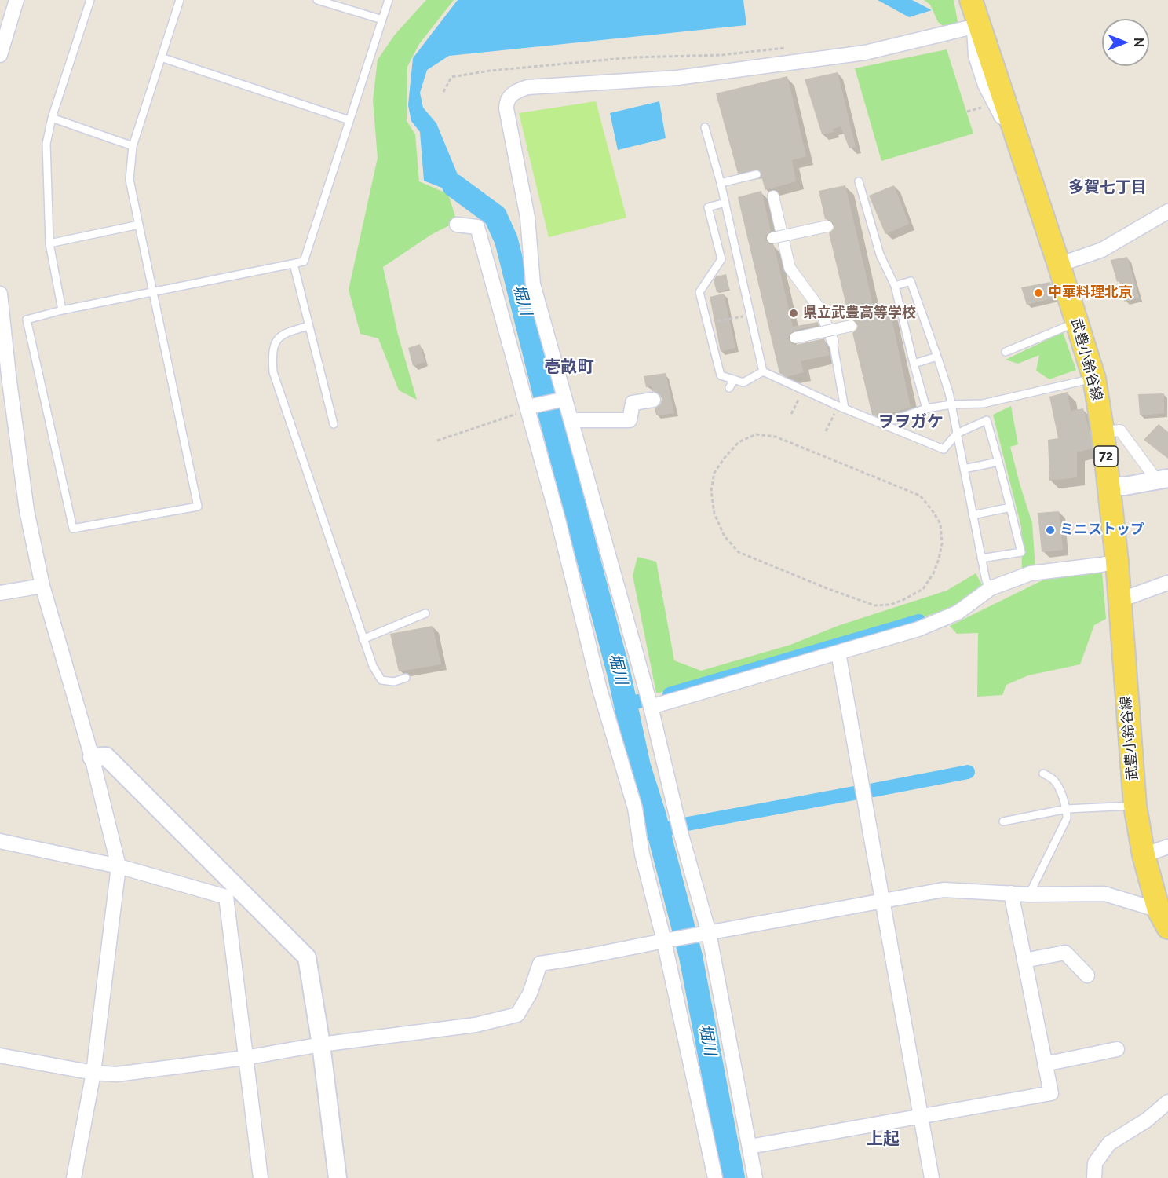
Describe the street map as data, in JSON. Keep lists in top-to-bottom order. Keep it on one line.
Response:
{"streets":{"main road":["武豊小鈴谷線","72"]},"districts":["多賀七丁目","壱畝町","ヲヲガケ","上起"],"water":["堀川"],"places":["中華料理北京","県立武豊高等学校","ミニストップ"],"north":"right"}
